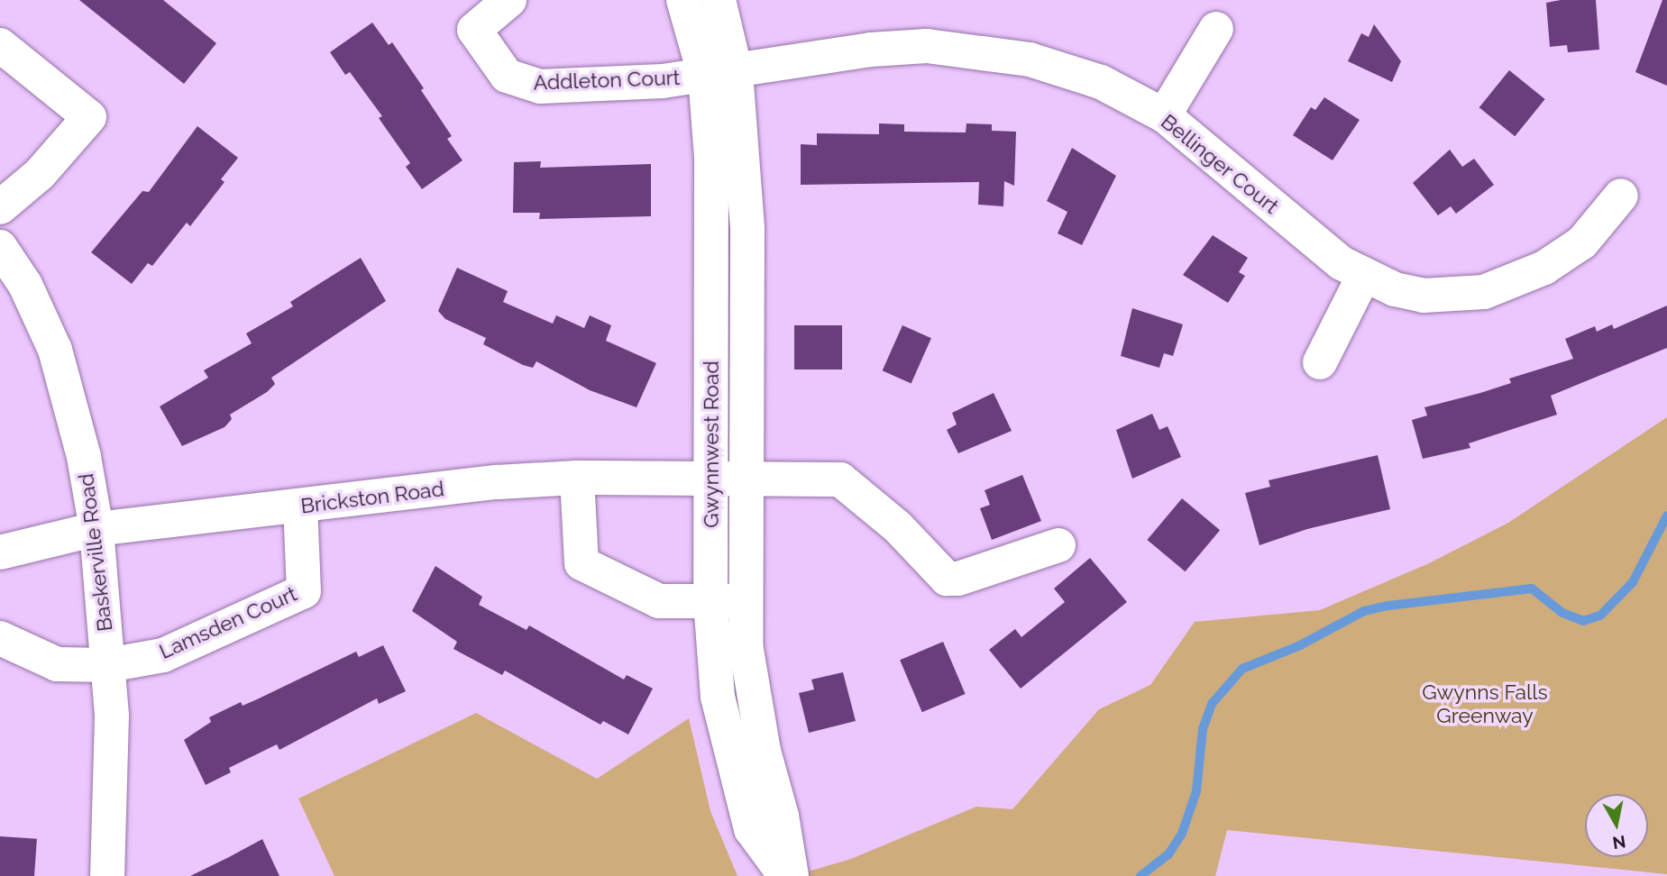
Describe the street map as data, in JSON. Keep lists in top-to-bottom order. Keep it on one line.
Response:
{"streets":{"street":["Addleton Court","Bellinger Court","Gwynnwest Road","Brickston Road","Baskerville Road","Lamsden Court"]},"crossings":[["Addleton Court","Bellinger Court"],["Addleton Court","Gwynnwest Road"],["Bellinger Court","Gwynnwest Road"],["Gwynnwest Road","Brickston Road"],["Brickston Road","Baskerville Road"],["Brickston Road","Lamsden Court"],["Baskerville Road","Lamsden Court"]],"parks":["Gwynns Falls Greenway"],"north":"bottom"}
